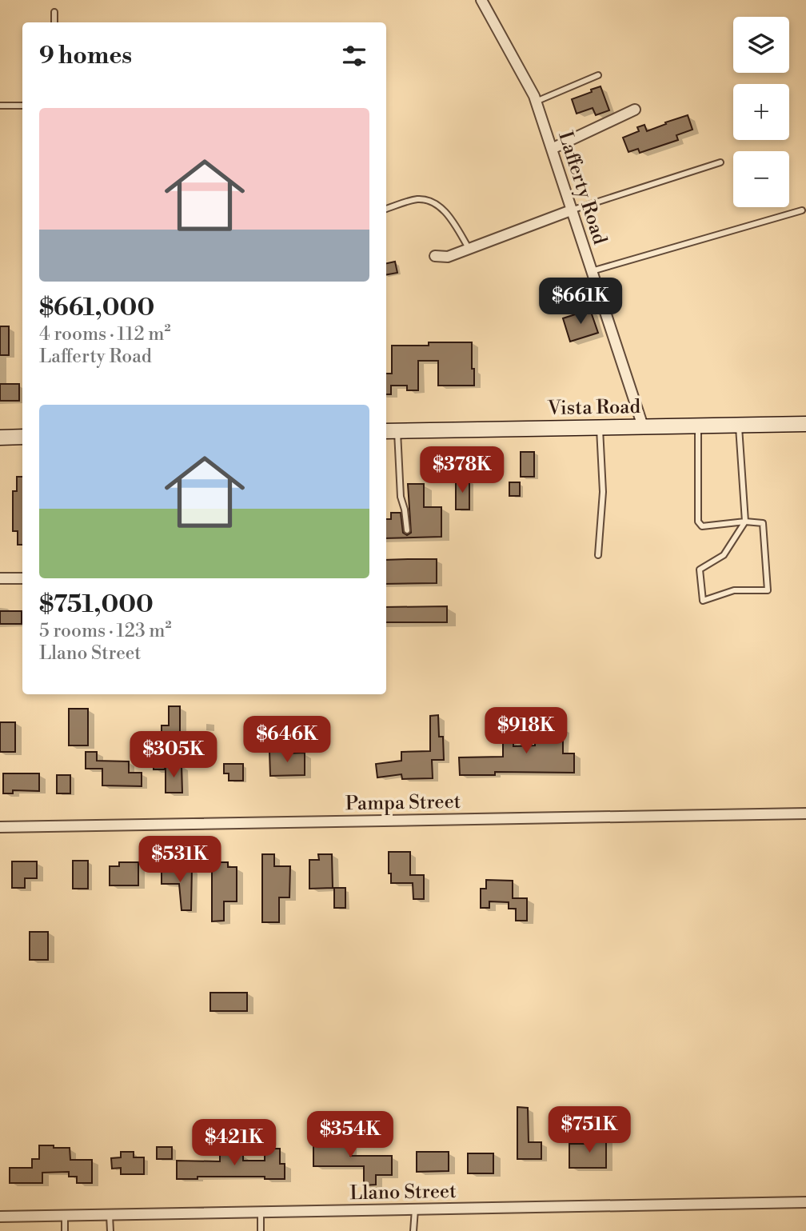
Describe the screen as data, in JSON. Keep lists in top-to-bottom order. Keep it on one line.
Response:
{"streets":{"street":["Lafferty Road","Vista Road","Pampa Street","Llano Street"]},"crossings":[["Lafferty Road","Vista Road"]],"page":{"map_buttons":["+","−"],"heading":"9 homes","list":[{"name":"$661,000","note":"4 rooms · 112 m² · Lafferty Road"},{"name":"$751,000","note":"5 rooms · 123 m² · Llano Street"}],"price":["$661K","$378K","$918K","$646K","$305K","$531K","$751K","$354K","$421K"]}}
